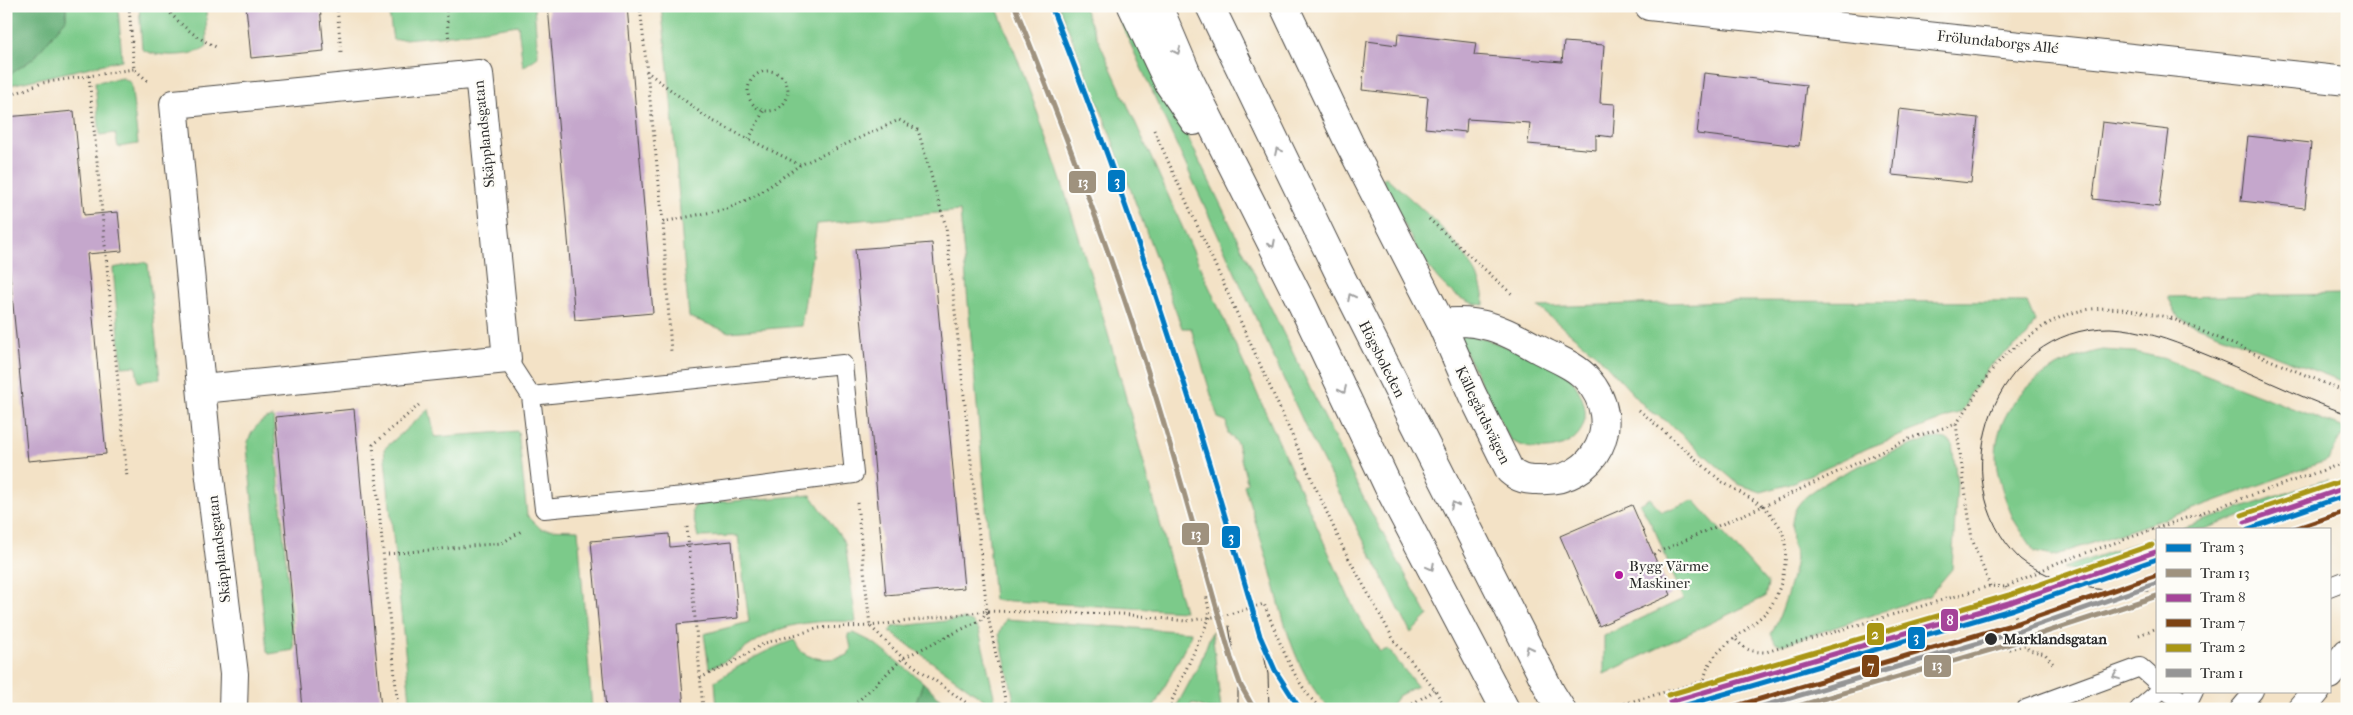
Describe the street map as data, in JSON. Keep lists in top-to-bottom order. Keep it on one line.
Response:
{"streets":{"street":["Frölundaborgs Allé","Skäpplandsgatan","Högsboleden","Källegårdsvägen"]},"places":["Bygg Värme Maskiner","Marklandsgatan"],"lines":["tram line 3","tram line 13","tram line 2","tram line 8","tram line 7","tram line 1"],"legend":["Tram 3","Tram 13","Tram 8","Tram 7","Tram 2","Tram 1"]}
